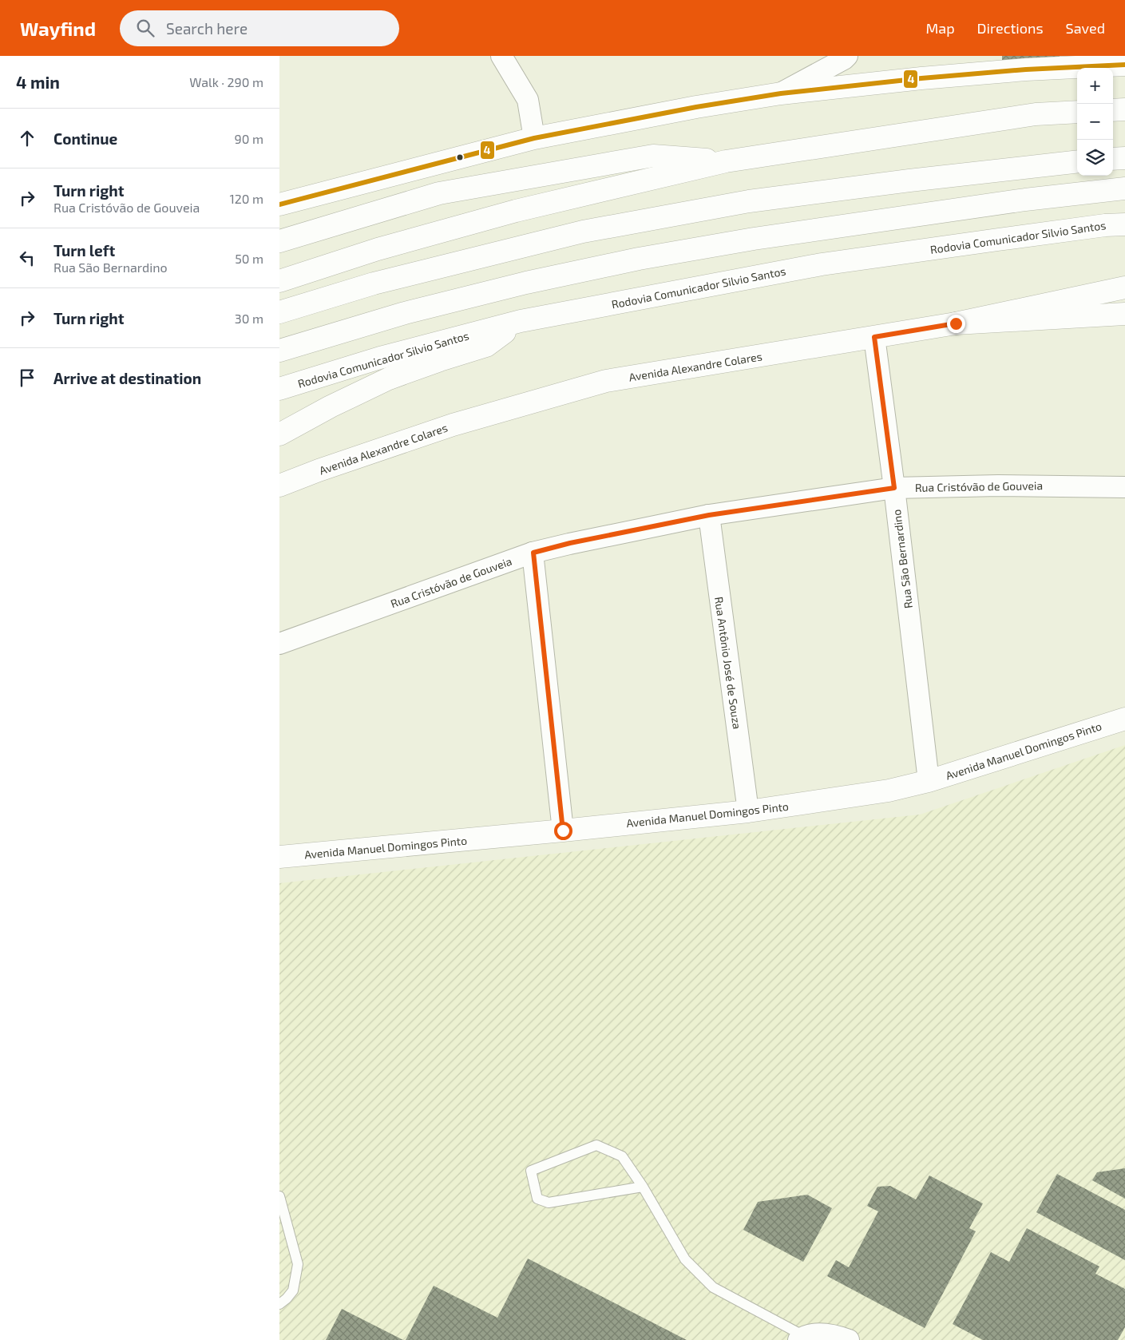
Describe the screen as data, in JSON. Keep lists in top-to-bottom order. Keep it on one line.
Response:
{"streets":{"main road":["Rodovia Comunicador Silvio Santos","Avenida Alexandre Colares","Avenida Manuel Domingos Pinto"],"street":["Rua Cristóvão de Gouveia","Rua São Bernardino","Rua Antônio José de Souza"]},"crossings":[["Avenida Alexandre Colares","Rua São Bernardino"],["Rua Cristóvão de Gouveia","Rua São Bernardino"],["Rua Cristóvão de Gouveia","Rua Antônio José de Souza"],["Rua São Bernardino","Avenida Manuel Domingos Pinto"],["Rua Antônio José de Souza","Avenida Manuel Domingos Pinto"]],"lines":["transit line 4"],"page":{"header":"Wayfind","search":"Search here","nav":["Map","Directions","Saved"],"heading":["4 min","Walk · 290 m"],"map_buttons":["+","−"],"list":[["Continue","90 m"],["Turn right","Rua Cristóvão de Gouveia","120 m"],["Turn left","Rua São Bernardino","50 m"],["Turn right","30 m"],"Arrive at destination"]}}
